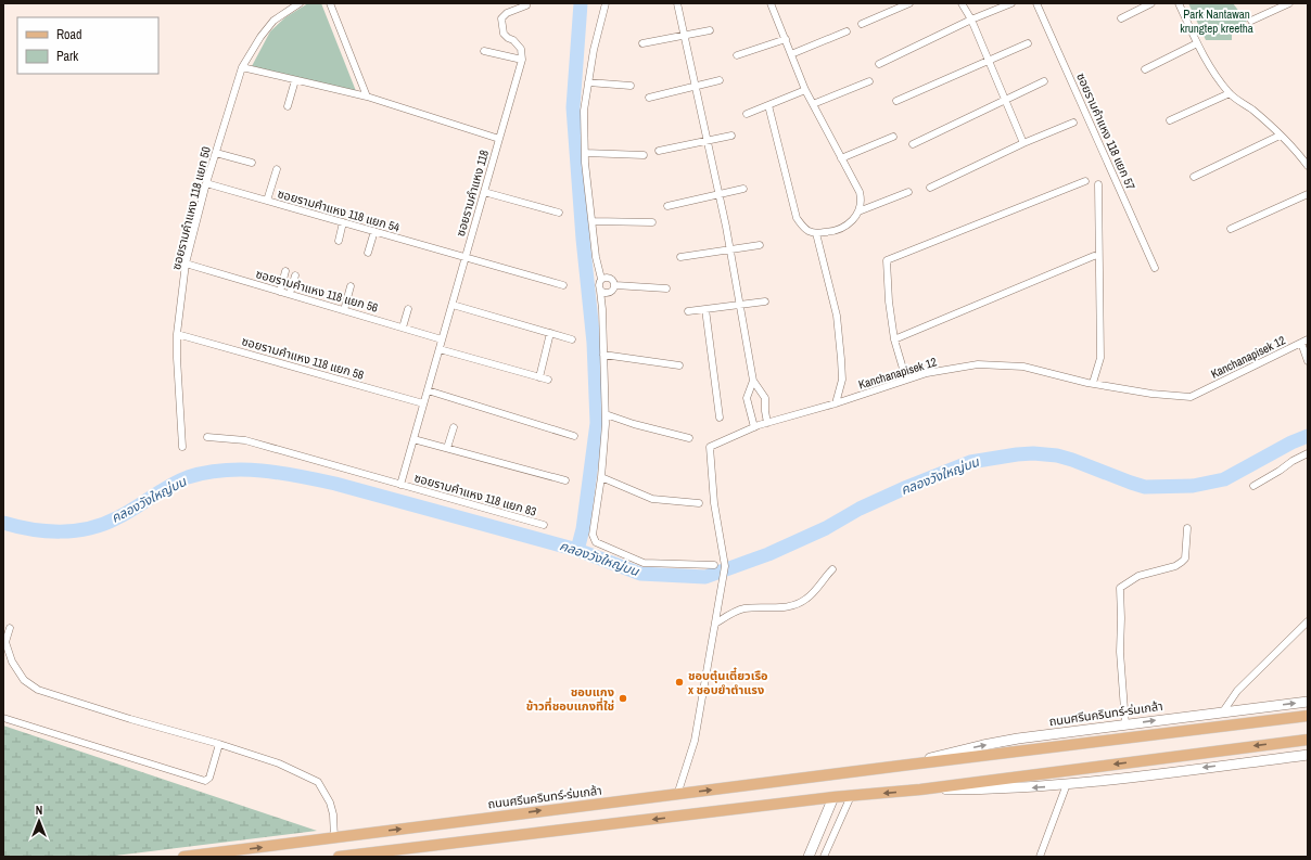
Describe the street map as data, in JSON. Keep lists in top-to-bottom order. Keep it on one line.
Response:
{"streets":{"main road":["ถนนศรีนครินทร์-ร่มเกล้า"],"street":["ซอยรามคำแหง 118 แยก 57","ซอยรามคำแหง 118","ซอยรามคำแหง 118 แยก 50","ซอยรามคำแหง 118 แยก 54","ซอยรามคำแหง 118 แยก 56","Kanchanapisek 12","ซอยรามคำแหง 118 แยก 58","ซอยรามคำแหง 118 แยก 83"]},"crossings":[["ซอยรามคำแหง 118","ซอยรามคำแหง 118 แยก 50"],["ซอยรามคำแหง 118","ซอยรามคำแหง 118 แยก 54"],["ซอยรามคำแหง 118","ซอยรามคำแหง 118 แยก 56"],["ซอยรามคำแหง 118","ซอยรามคำแหง 118 แยก 58"],["ซอยรามคำแหง 118","ซอยรามคำแหง 118 แยก 83"],["ซอยรามคำแหง 118 แยก 50","ซอยรามคำแหง 118 แยก 54"],["ซอยรามคำแหง 118 แยก 50","ซอยรามคำแหง 118 แยก 56"],["ซอยรามคำแหง 118 แยก 50","ซอยรามคำแหง 118 แยก 58"]],"water":["คลองวังใหญ่บน"],"parks":["Park Nantawan krungtep kreetha"],"places":["ชอบตุ๋นเตี๋ยวเรือ x ชอบยำตำแรง","ชอบแกง ข้าวที่ชอบแกงที่ใช่"],"legend":["Road","Park"],"north":"top"}
